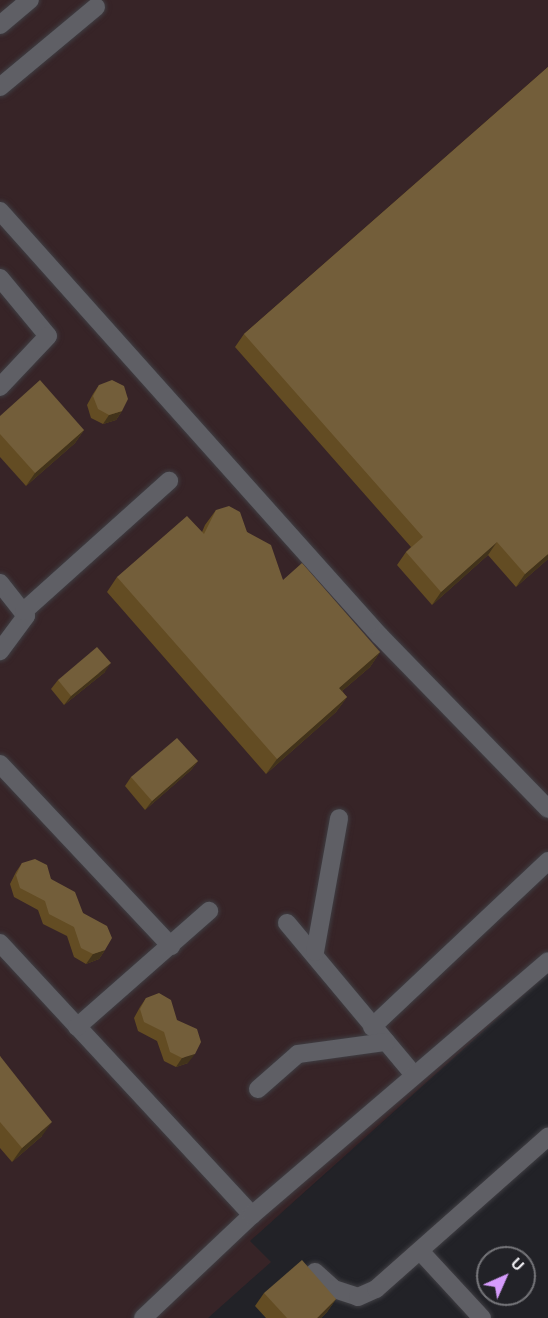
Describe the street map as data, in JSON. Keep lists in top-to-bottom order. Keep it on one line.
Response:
{"north":"top right"}
